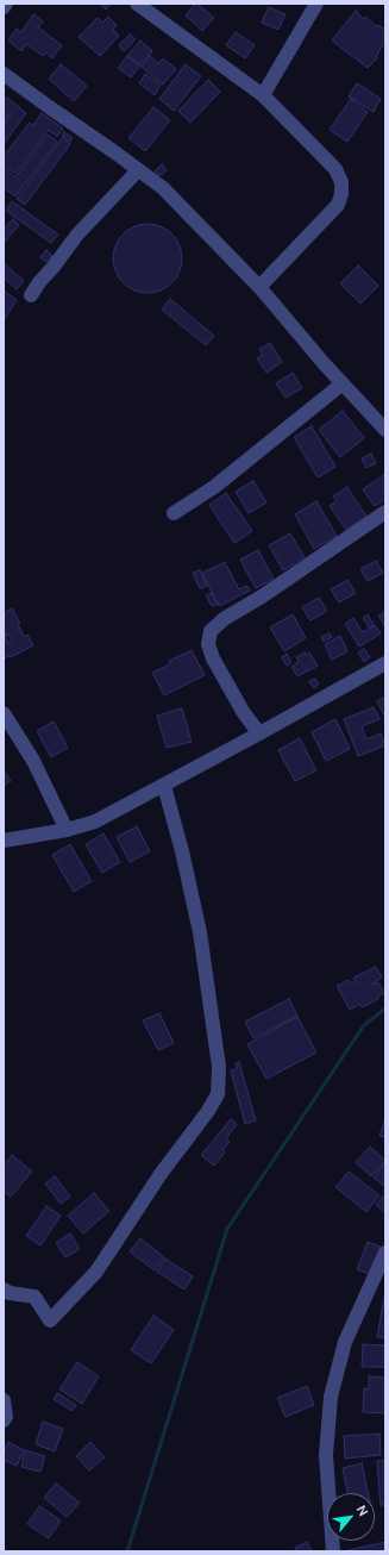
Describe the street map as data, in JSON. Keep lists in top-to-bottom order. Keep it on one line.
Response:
{"north":"top right"}
